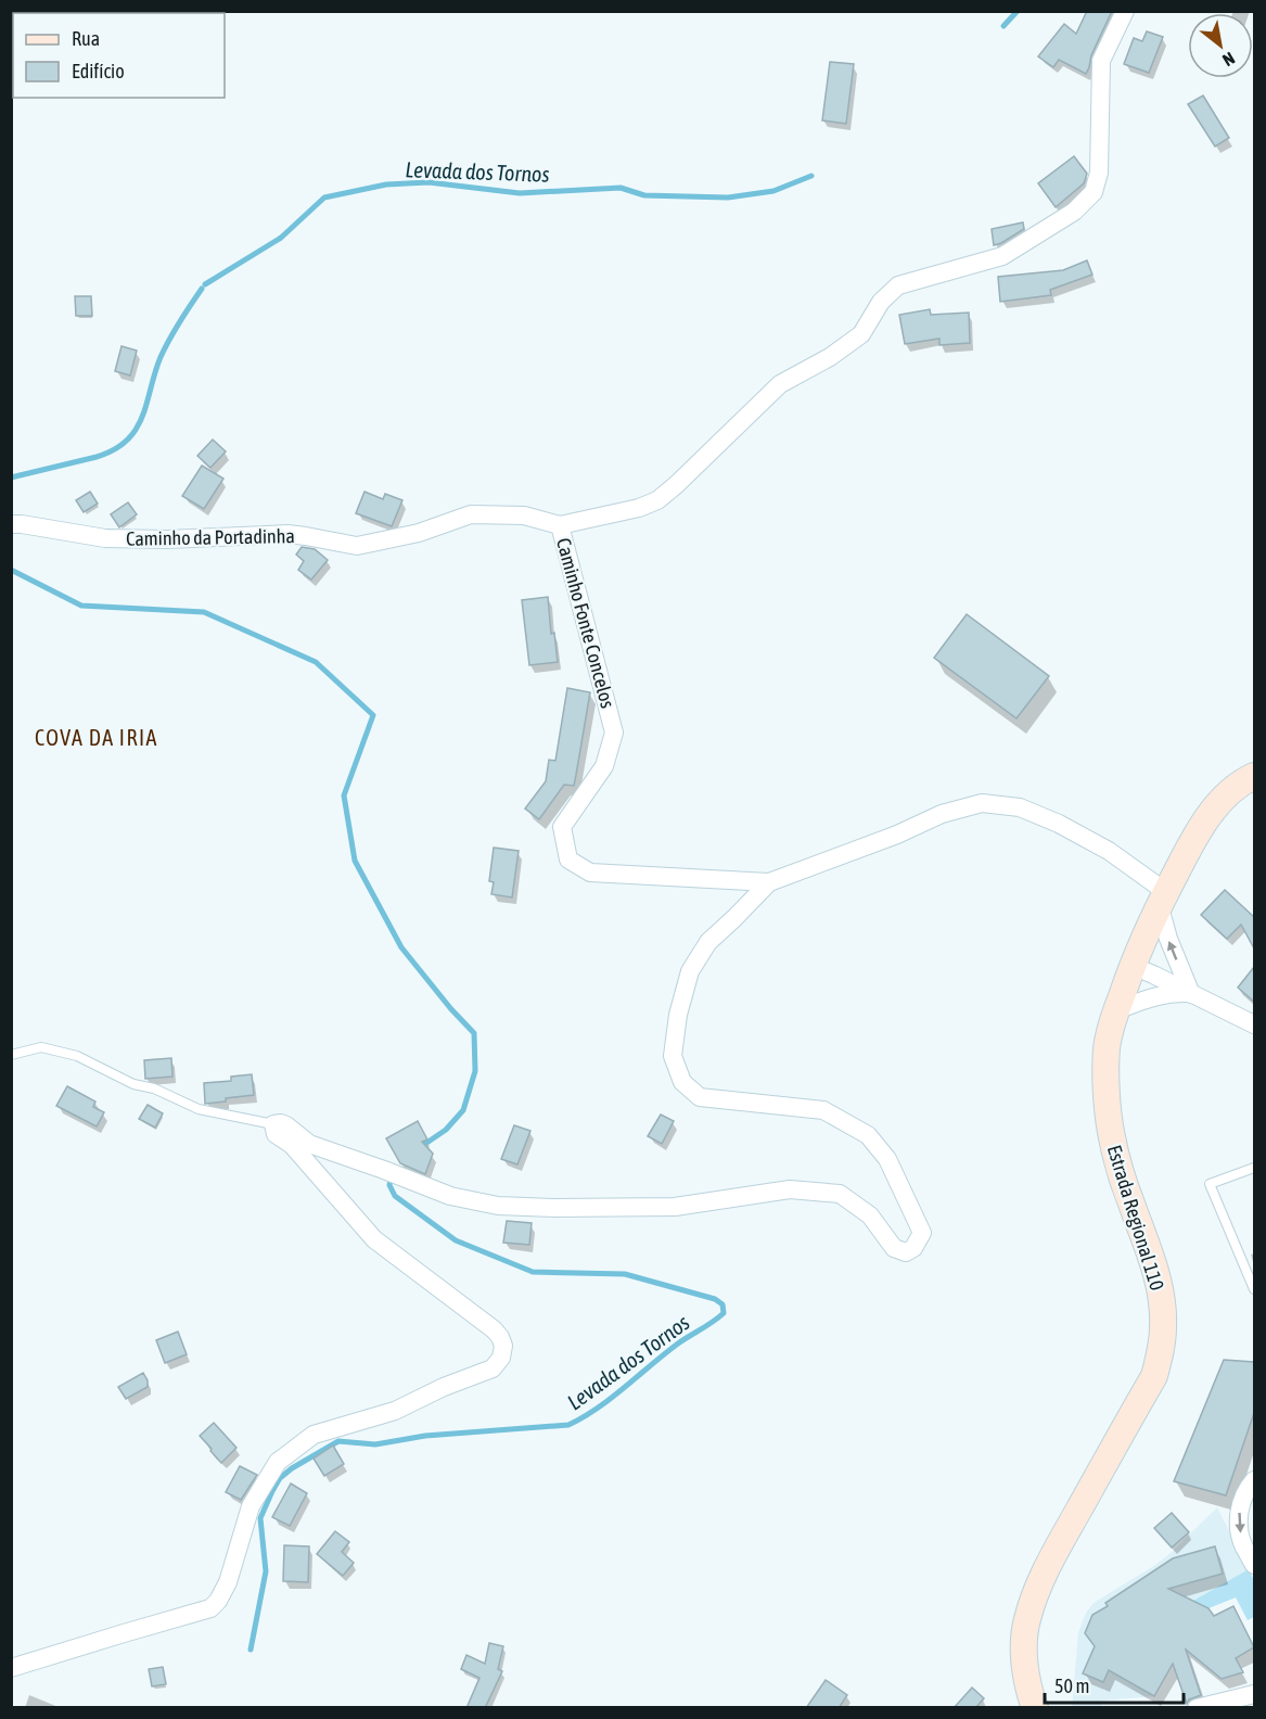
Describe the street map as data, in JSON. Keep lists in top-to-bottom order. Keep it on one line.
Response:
{"streets":{"main road":["Estrada Regional 110"],"street":["Caminho da Portadinha","Caminho Fonte Concelos"]},"crossings":[["Caminho da Portadinha","Caminho Fonte Concelos"],["Caminho Fonte Concelos","Estrada Regional 110"]],"districts":["COVA DA IRIA"],"water":["Levada dos Tornos"],"legend":["Rua","Edifício"],"scale_bar":"50 m","north":"bottom right"}
